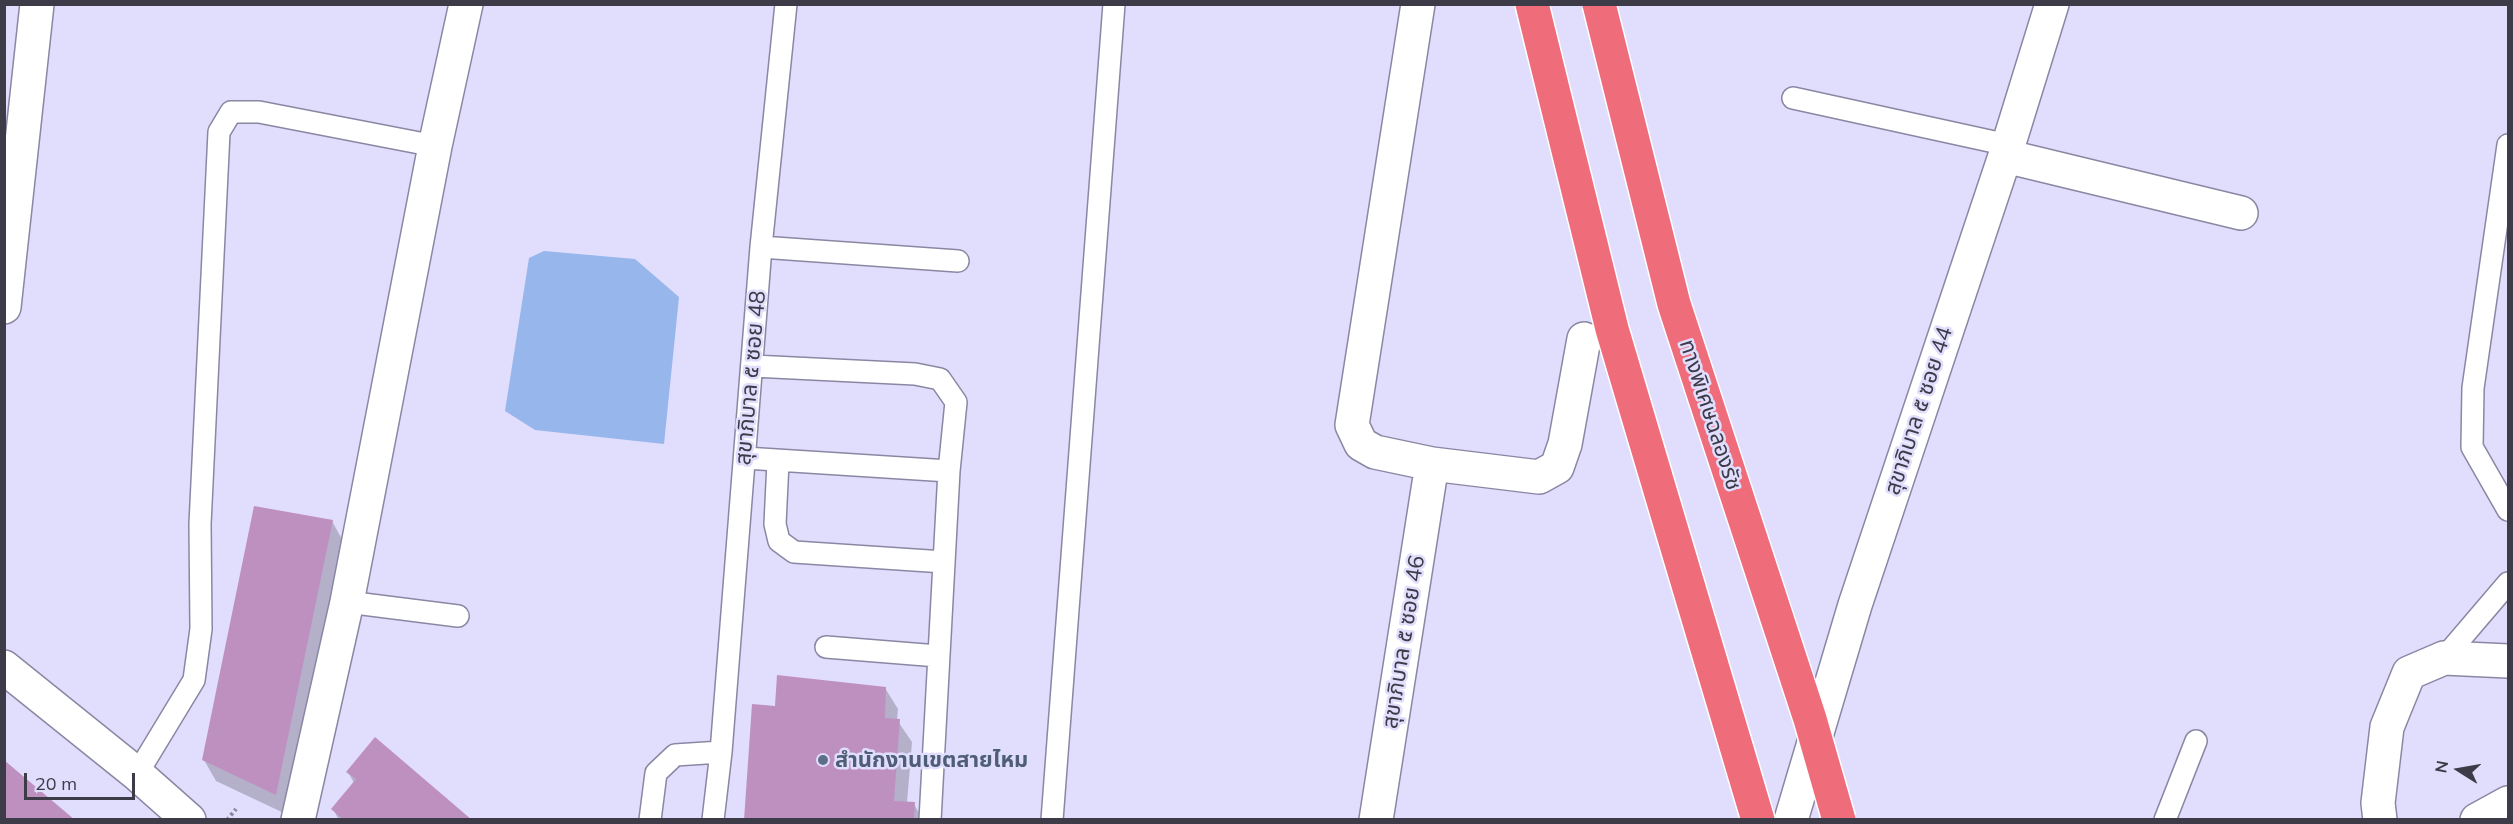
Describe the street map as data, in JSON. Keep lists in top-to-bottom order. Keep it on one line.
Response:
{"streets":{"highway":["ทางพิเศษฉลองรัช"],"street":["สุขาภิบาล ๕ ซอย 44","สุขาภิบาล ๕ ซอย 46"],"lane":["สุขาภิบาล ๕ ซอย 48"]},"places":["สำนักงานเขตสายไหม"],"scale_bar":"20 m","north":"left"}
